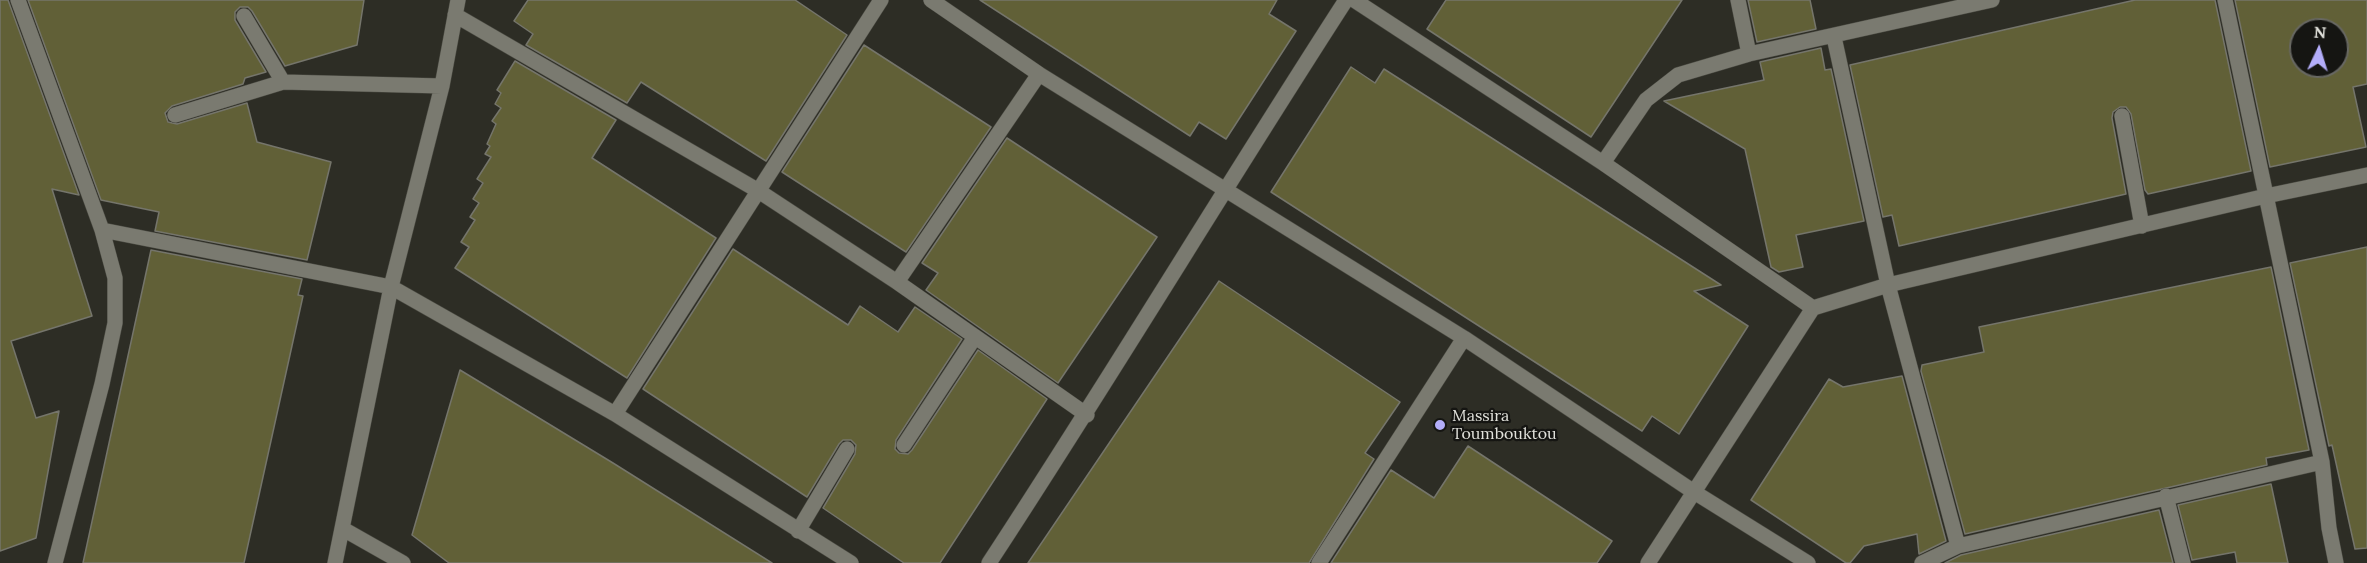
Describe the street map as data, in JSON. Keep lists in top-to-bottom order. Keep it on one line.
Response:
{"places":["Massira Toumbouktou"],"north":"top"}
